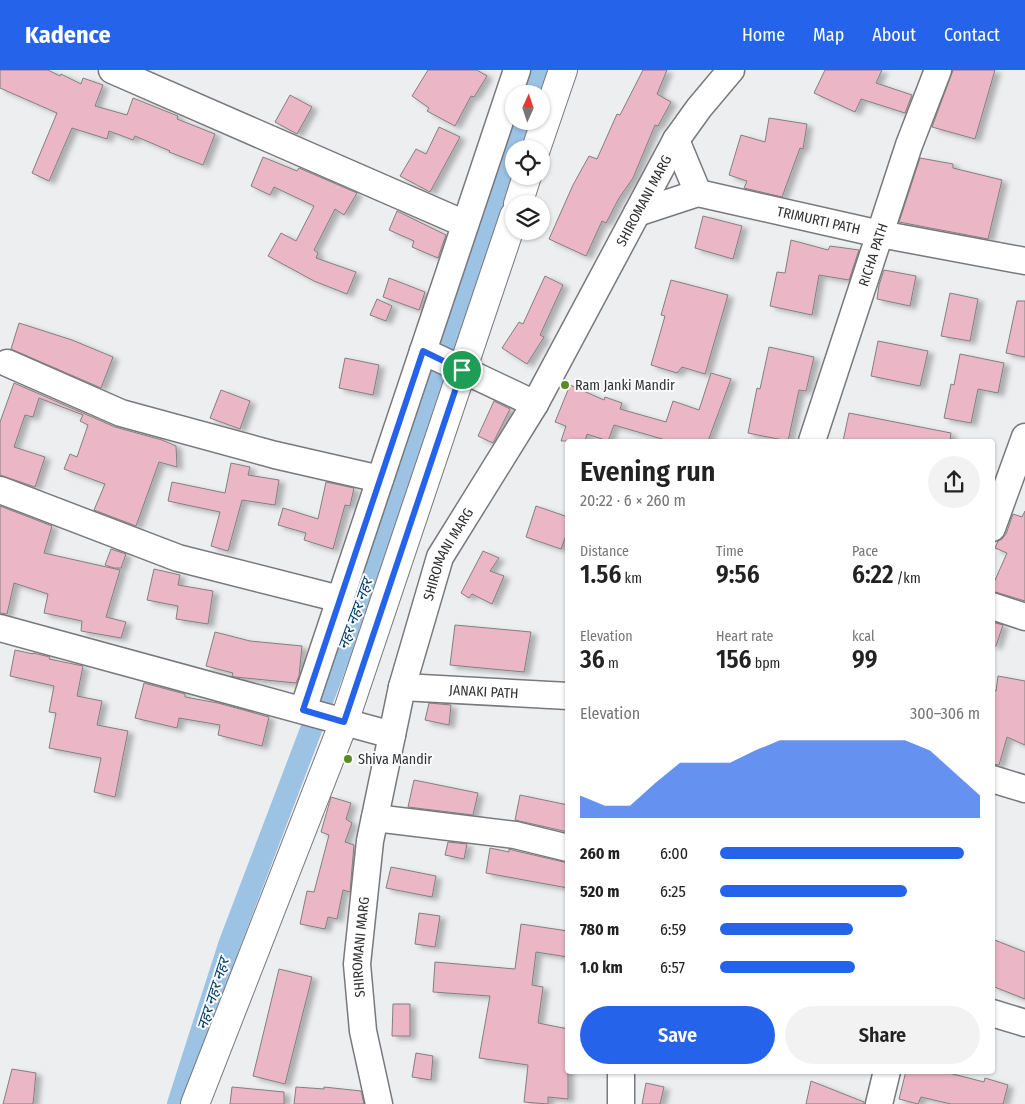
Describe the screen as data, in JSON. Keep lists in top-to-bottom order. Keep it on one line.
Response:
{"streets":{"street":["SHIROMANI MARG","TRIMURTI PATH","RICHA PATH","JANAKI PATH"]},"crossings":[["SHIROMANI MARG","JANAKI PATH"],["TRIMURTI PATH","RICHA PATH"]],"water":["नहर नहर नहर"],"places":["Ram Janki Mandir","Shiva Mandir"],"north":"top","page":{"header":"Kadence","nav":["Home","Map","About","Contact"],"heading":["Evening run","20:22 · 6 × 260 m"],"stats":[["Distance","1.56 km"],["Time","9:56"],["Pace","6:22 /km"],["Elevation","36 m"],["Heart rate","156 bpm"],["kcal","99"]],"chart":["Elevation","300–306 m"],"list":[{"name":"260 m","note":"6:00"},{"name":"520 m","note":"6:25"},{"name":"780 m","note":"6:59"},{"name":"1.0 km","note":"6:57"}],"buttons":["Save","Share"]}}
